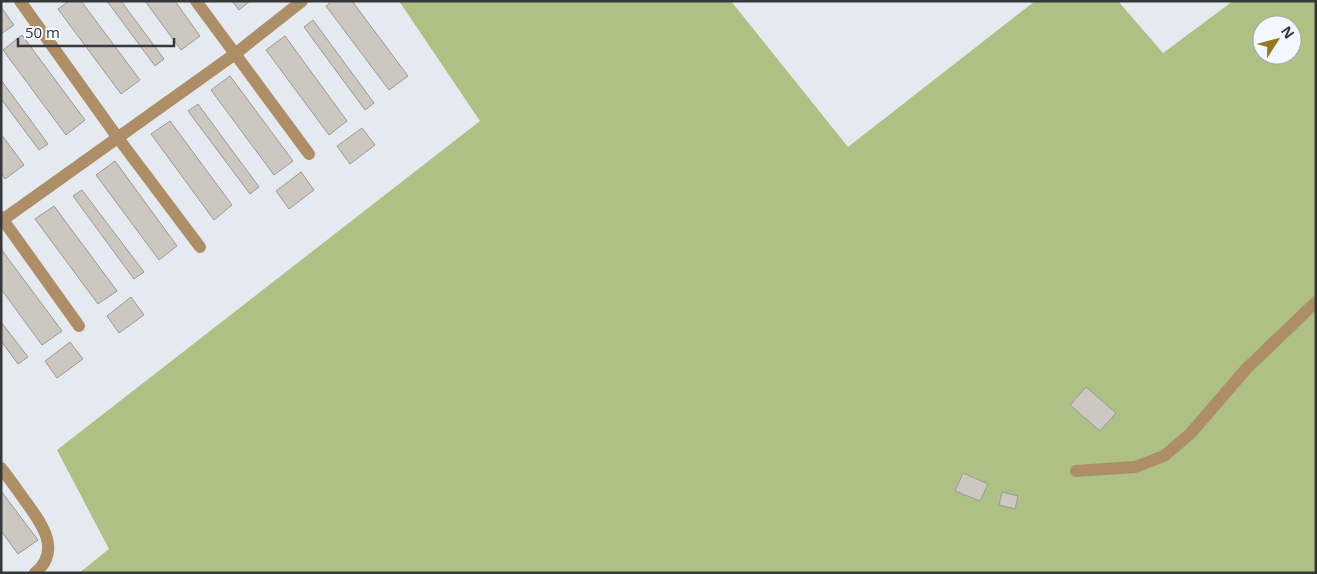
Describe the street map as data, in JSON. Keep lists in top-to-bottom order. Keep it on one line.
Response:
{"scale_bar":"50 m","north":"top right"}
